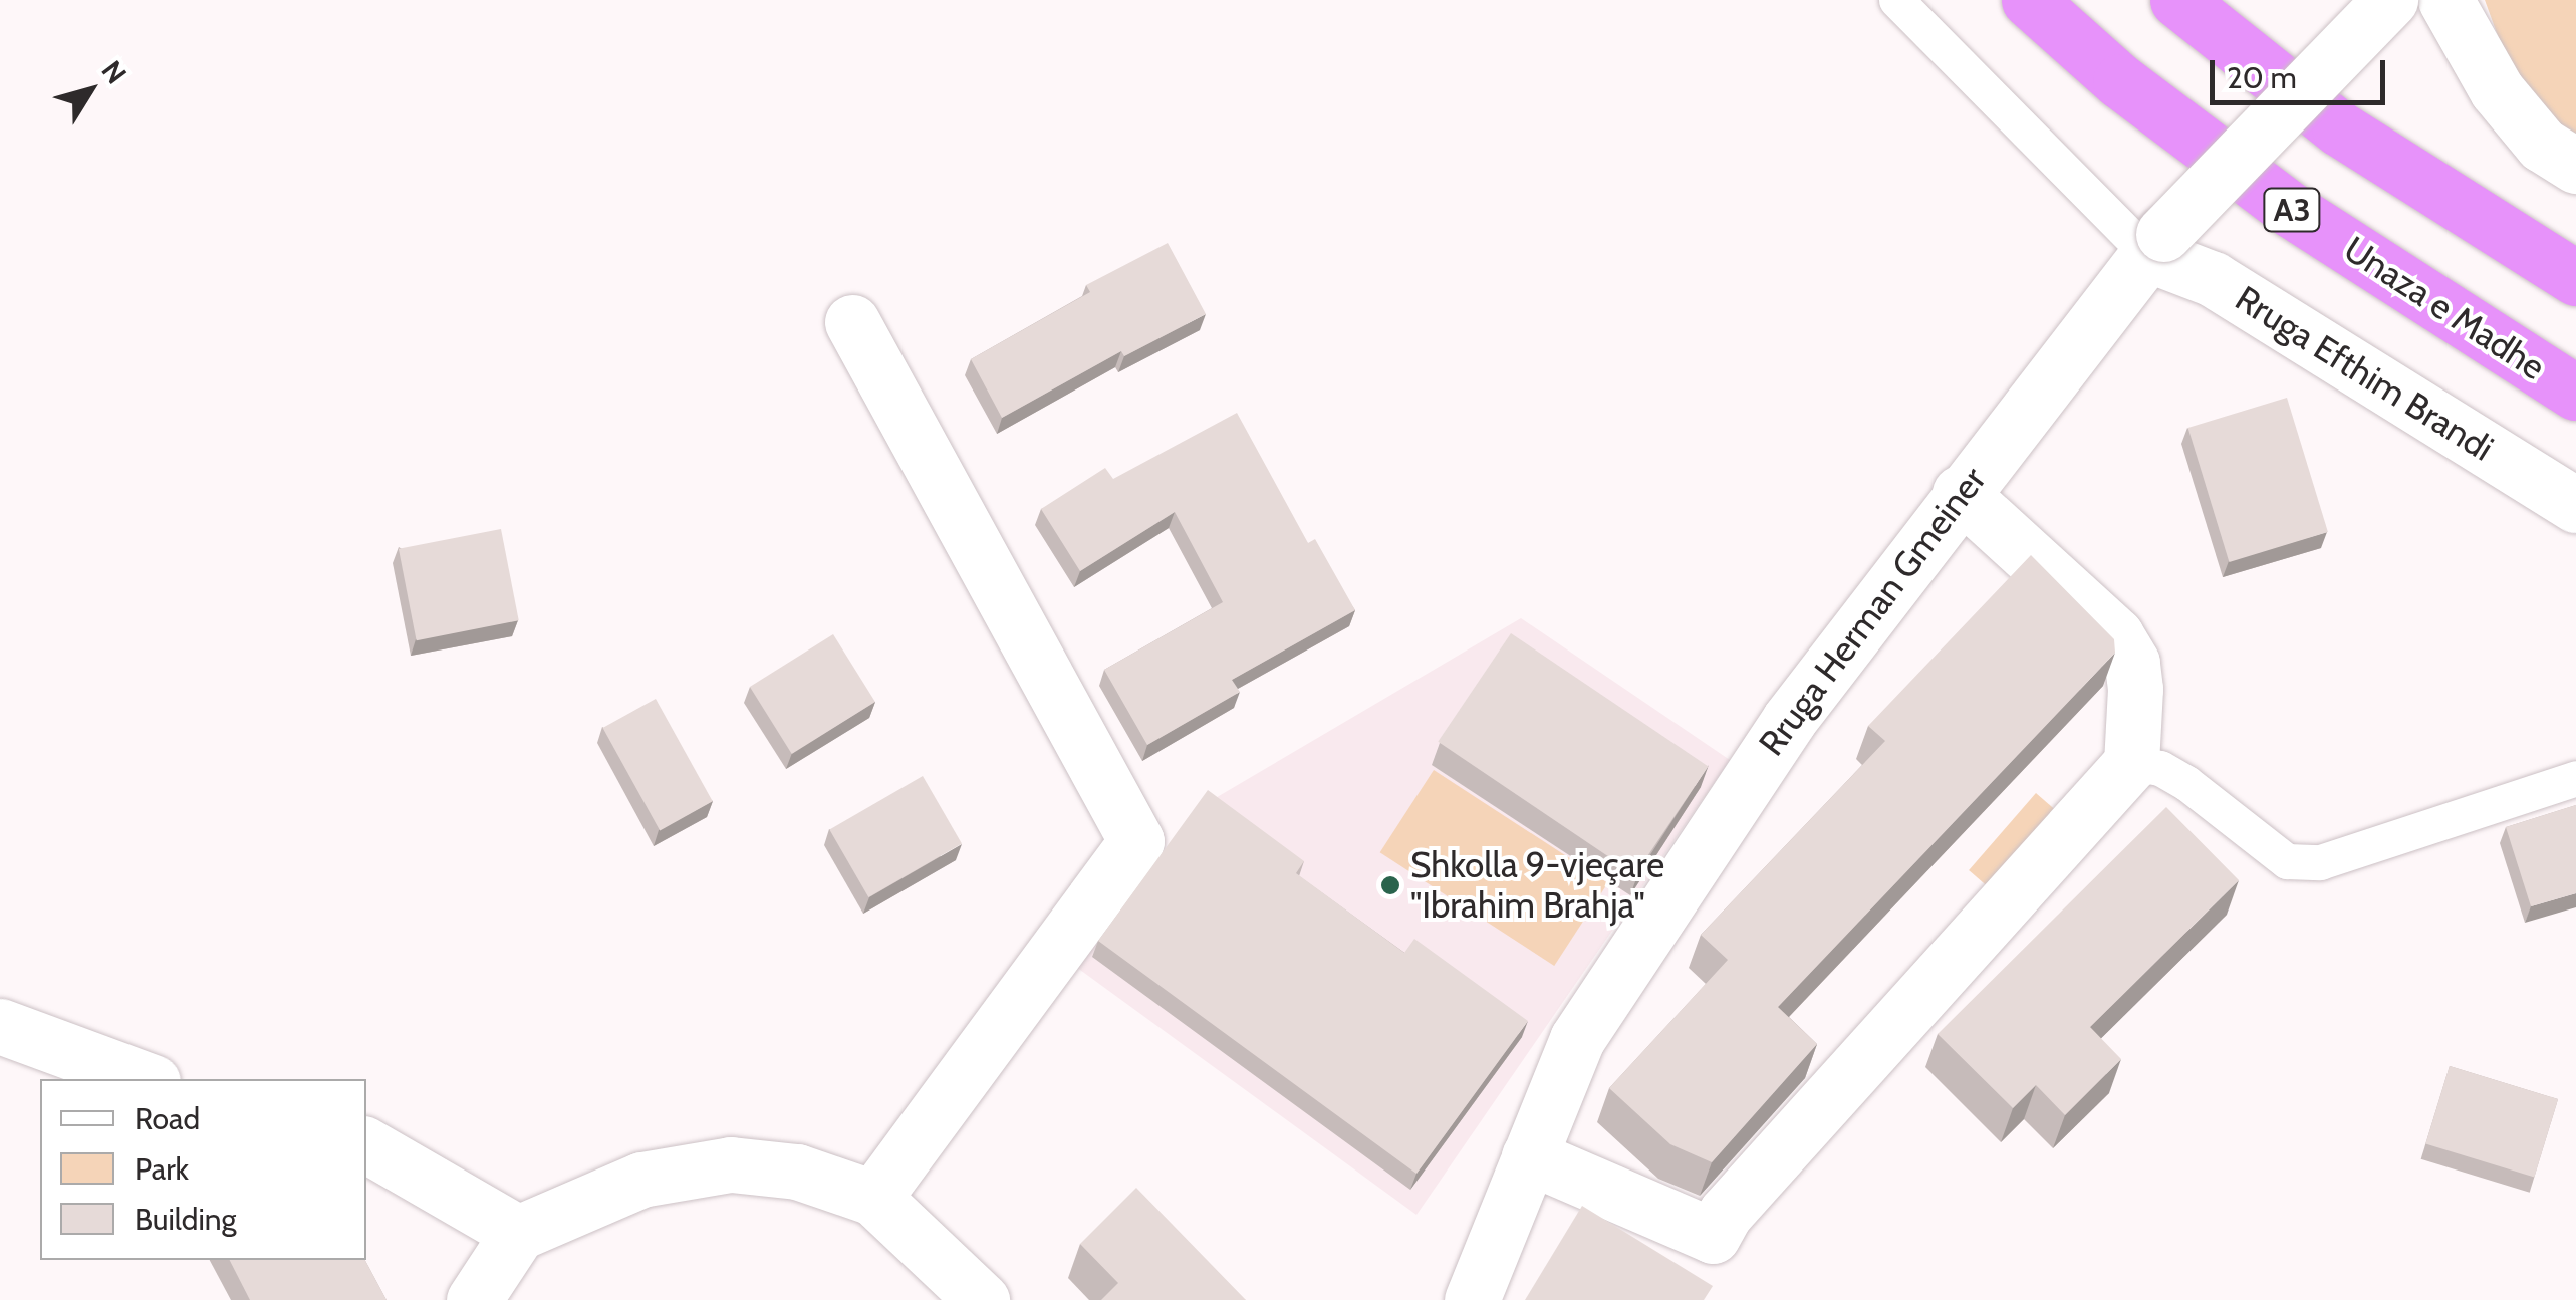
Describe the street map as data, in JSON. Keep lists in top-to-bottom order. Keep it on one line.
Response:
{"streets":{"highway":["A3","Unaza e Madhe"],"street":["Rruga Efthim Brandi","Rruga Herman Gmeiner"]},"crossings":[["Rruga Efthim Brandi","Rruga Herman Gmeiner"]],"places":["Shkolla 9-vjeçare \"Ibrahim Brahja\""],"legend":["Road","Park","Building"],"scale_bar":"20 m","north":"top right"}
